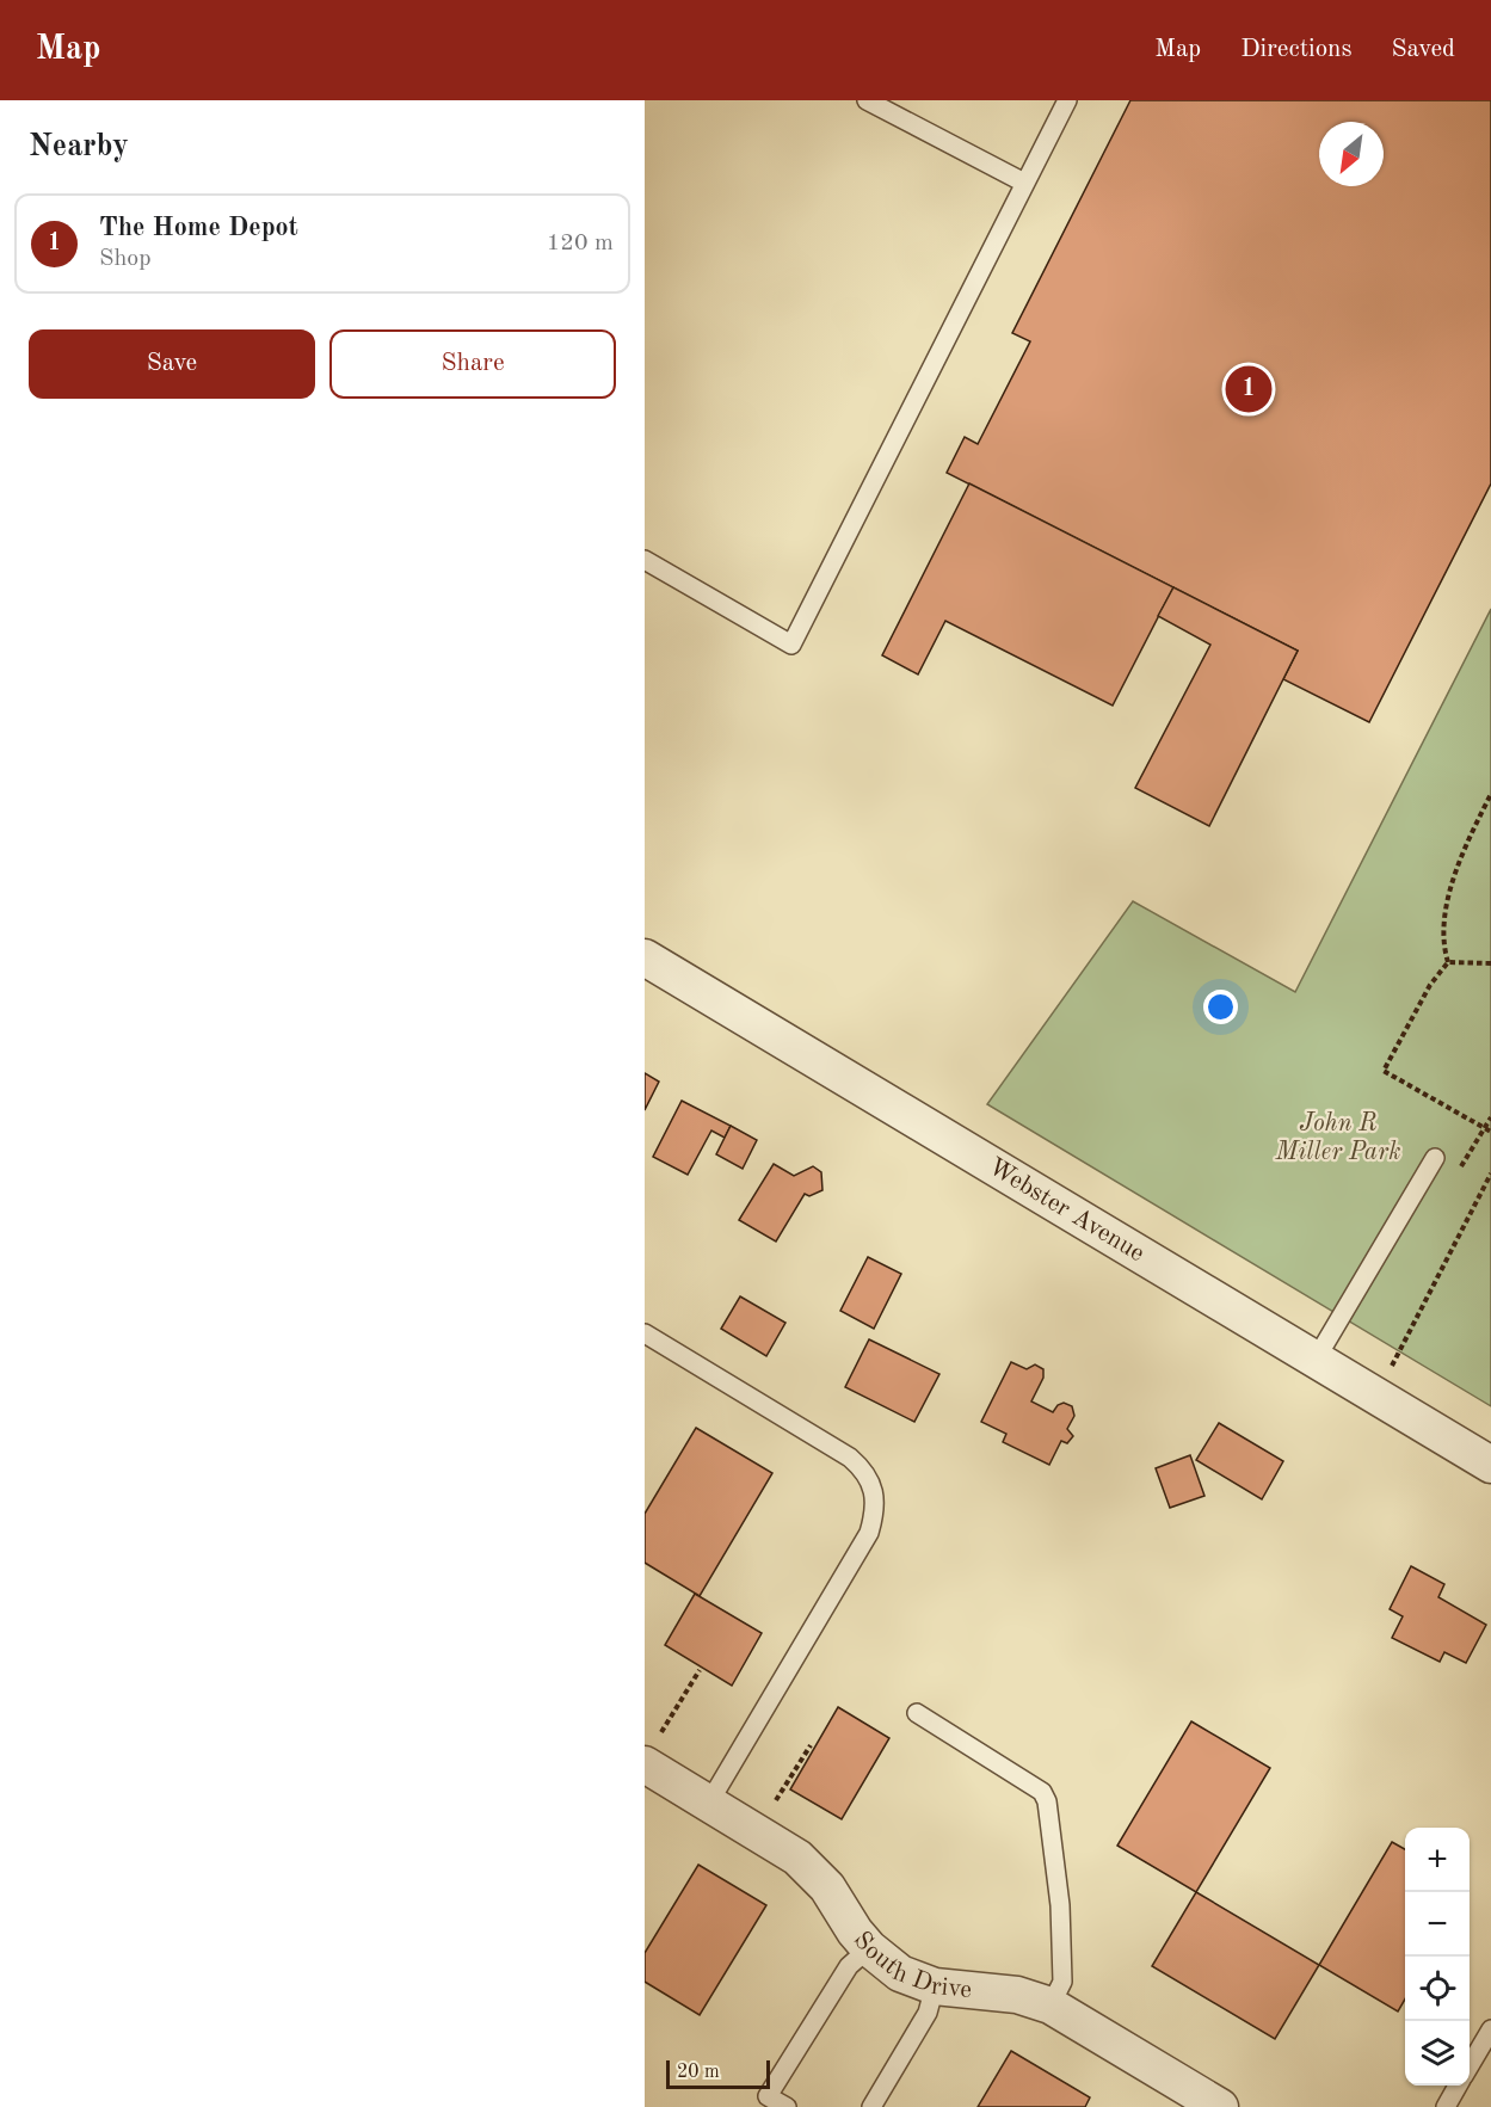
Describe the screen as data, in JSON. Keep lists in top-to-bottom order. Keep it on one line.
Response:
{"streets":{"street":["Webster Avenue","South Drive"]},"parks":["John R Miller Park"],"scale_bar":"20 m","north":"bottom left","page":{"header":"Map","nav":["Map","Directions","Saved"],"heading":"Nearby","list":[{"mark":"1","name":"The Home Depot","note":"Shop","value":"120 m"}],"buttons":["Save","Share"],"pins":"1","map_buttons":["+","−"],"scale":"20 m"}}
